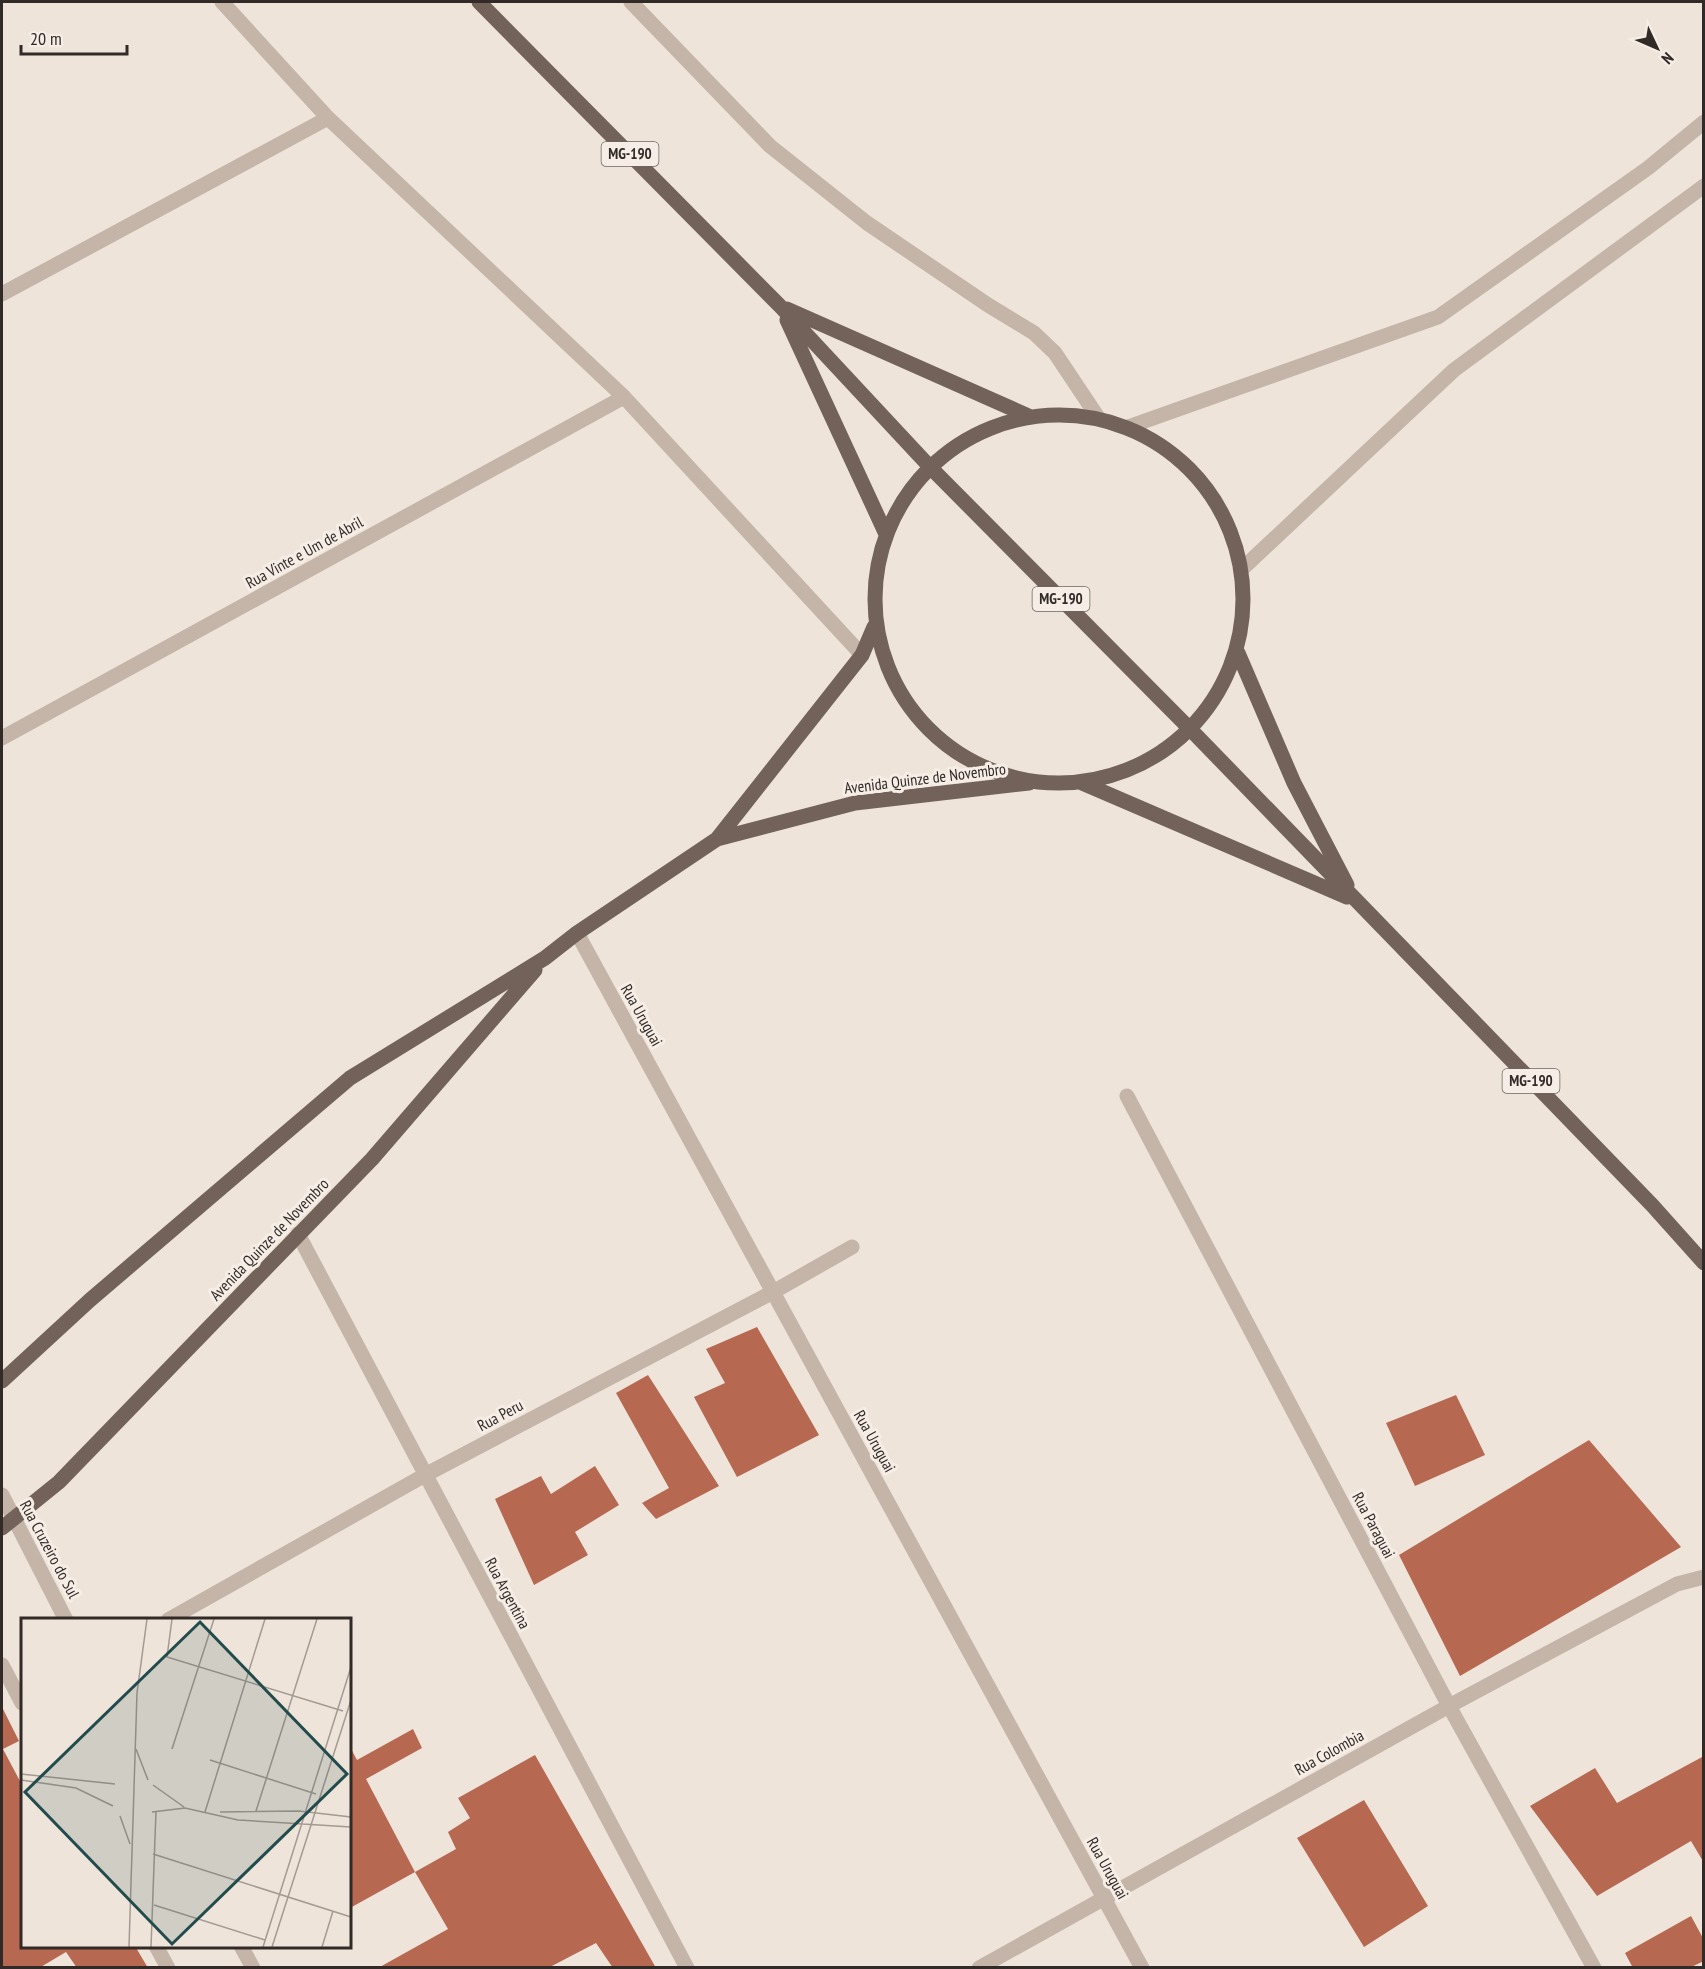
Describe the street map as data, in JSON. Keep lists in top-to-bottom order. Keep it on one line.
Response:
{"streets":{"main road":["MG-190","Avenida Quinze de Novembro"],"street":["Rua Vinte e Um de Abril","Rua Uruguai","Rua Peru","Rua Paraguai","Rua Cruzeiro do Sul","Rua Argentina","Rua Colombia"]},"crossings":[["Avenida Quinze de Novembro","Rua Uruguai"],["Avenida Quinze de Novembro","Rua Cruzeiro do Sul"],["Avenida Quinze de Novembro","Rua Argentina"],["Rua Uruguai","Rua Peru"],["Rua Uruguai","Rua Colombia"],["Rua Peru","Rua Argentina"],["Rua Paraguai","Rua Colombia"]],"scale_bar":"20 m","north":"bottom right"}
